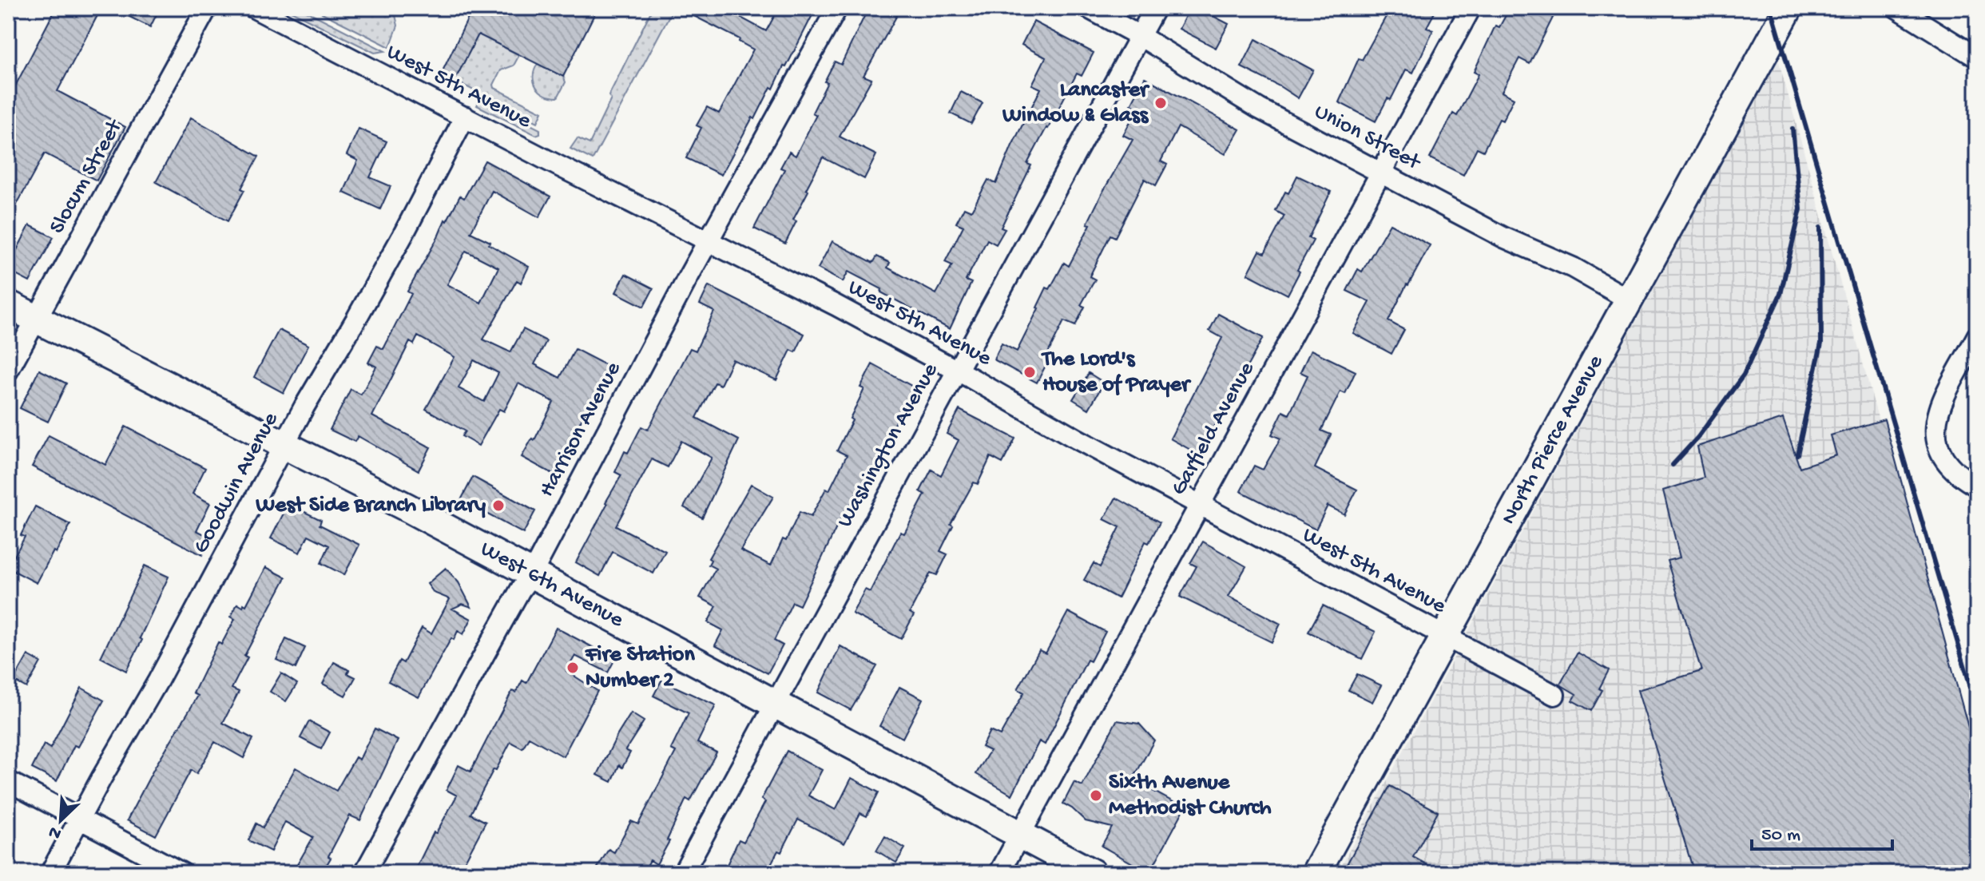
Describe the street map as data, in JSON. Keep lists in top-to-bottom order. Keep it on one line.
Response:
{"streets":{"street":["West 5th Avenue","Union Street","Slocum Street","Garfield Avenue","Harrison Avenue","North Pierce Avenue","Washington Avenue","Goodwin Avenue","West 6th Avenue"]},"crossings":[["West 5th Avenue","Garfield Avenue"],["West 5th Avenue","Harrison Avenue"],["West 5th Avenue","North Pierce Avenue"],["West 5th Avenue","Washington Avenue"],["West 5th Avenue","Goodwin Avenue"],["Union Street","Garfield Avenue"],["Union Street","North Pierce Avenue"],["Union Street","Washington Avenue"],["Slocum Street","West 6th Avenue"],["Garfield Avenue","West 6th Avenue"],["Harrison Avenue","West 6th Avenue"],["Washington Avenue","West 6th Avenue"],["Goodwin Avenue","West 6th Avenue"]],"places":["Lancaster Window & Glass","The Lord's House of Prayer","West Side Branch Library","Fire Station Number 2","Sixth Avenue Methodist Church"],"scale_bar":"50 m","north":"bottom left"}
